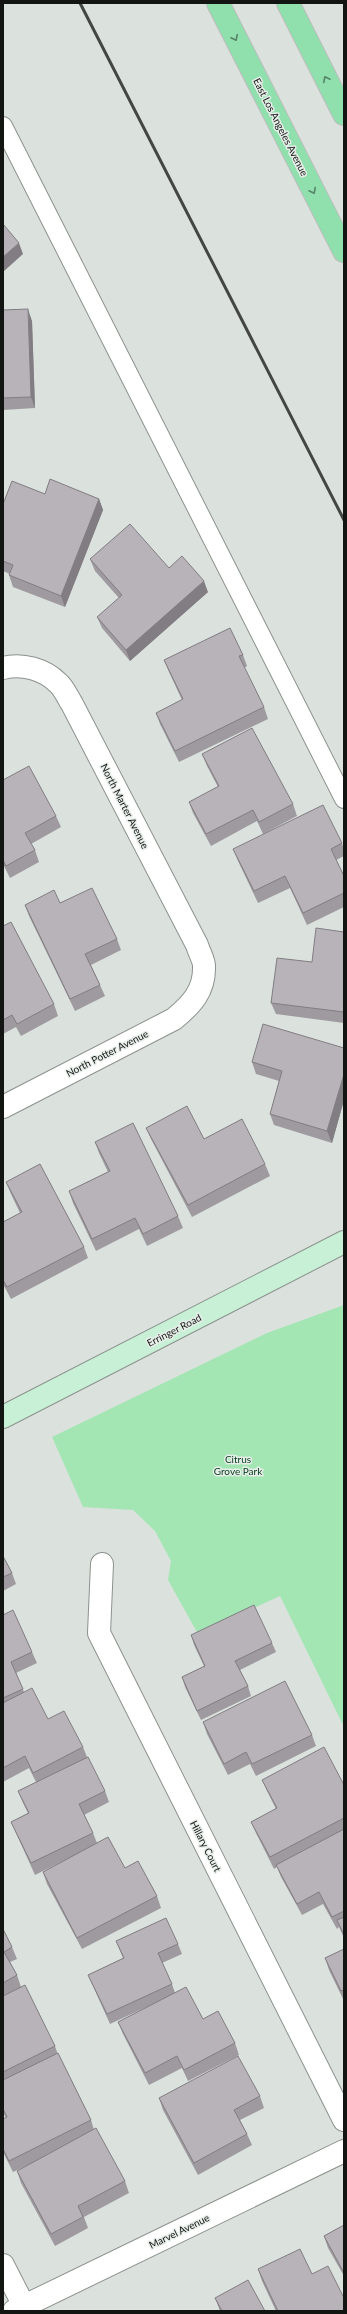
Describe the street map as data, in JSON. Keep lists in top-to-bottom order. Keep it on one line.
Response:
{"streets":{"main road":["East Los Angeles Avenue","Erringer Road"],"street":["North Marter Avenue","North Potter Avenue","Hillary Court","Marvel Avenue"]},"crossings":[["North Marter Avenue","North Potter Avenue"]],"parks":["Citrus Grove Park"]}
